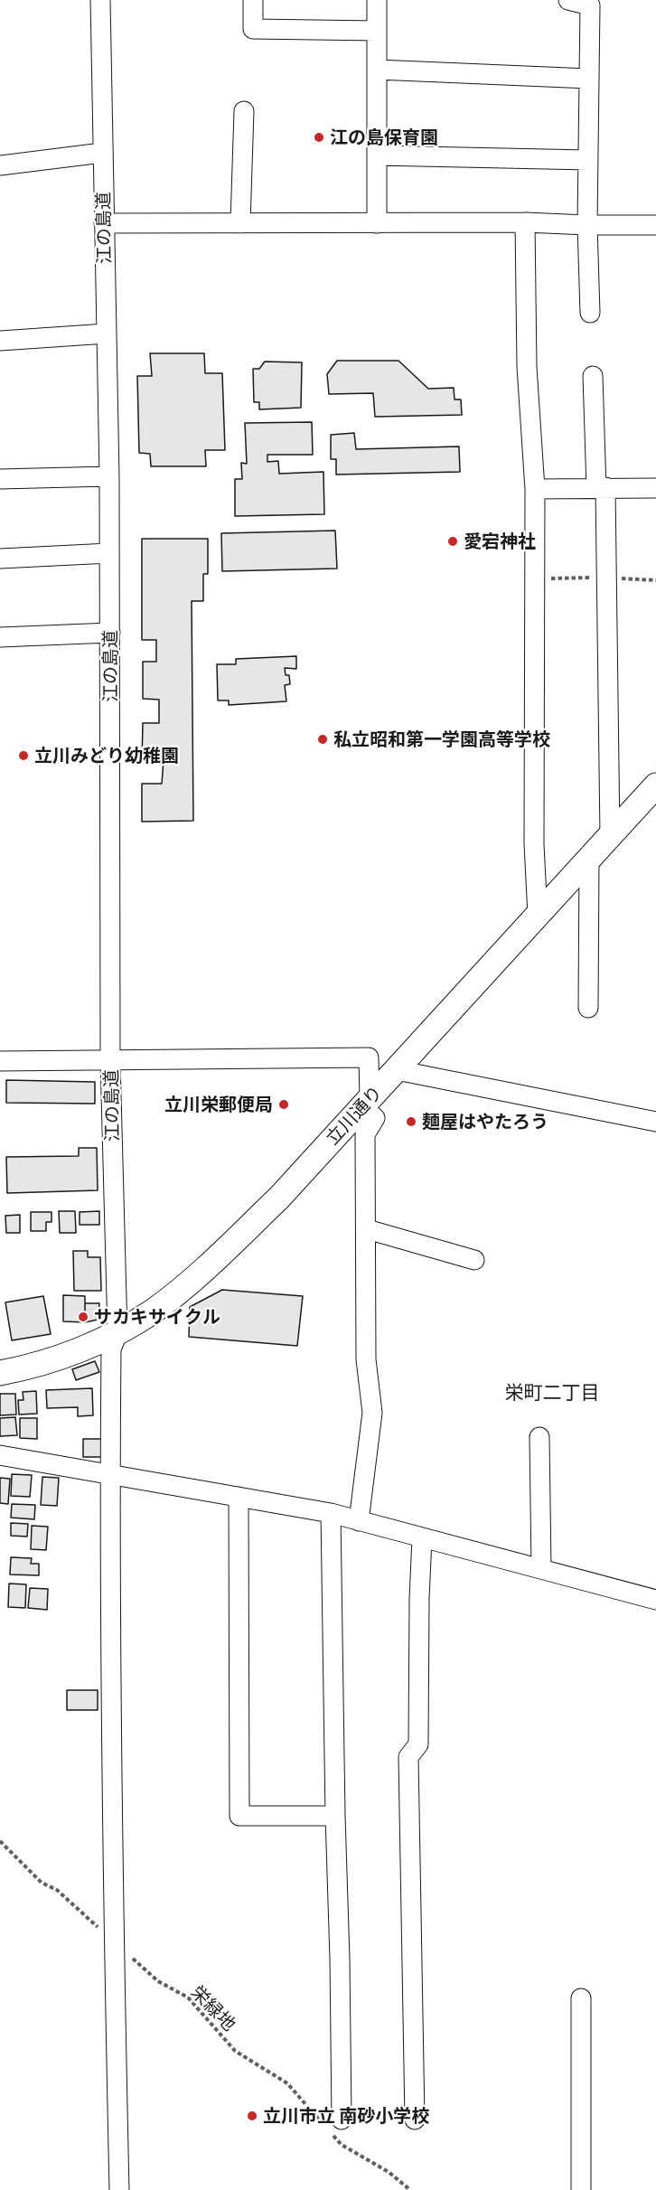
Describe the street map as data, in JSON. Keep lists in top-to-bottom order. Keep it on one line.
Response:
{"streets":{"main road":["立川通り"],"street":["江の島道"],"path":["栄緑地"]},"crossings":[["江の島道","立川通り"],["江の島道","栄緑地"]],"districts":["栄町二丁目"],"places":["江の島保育園","愛宕神社","私立昭和第一学園高等学校","立川みどり幼稚園","立川栄郵便局","麺屋はやたろう","サカキサイクル","立川市立 南砂小学校"]}
